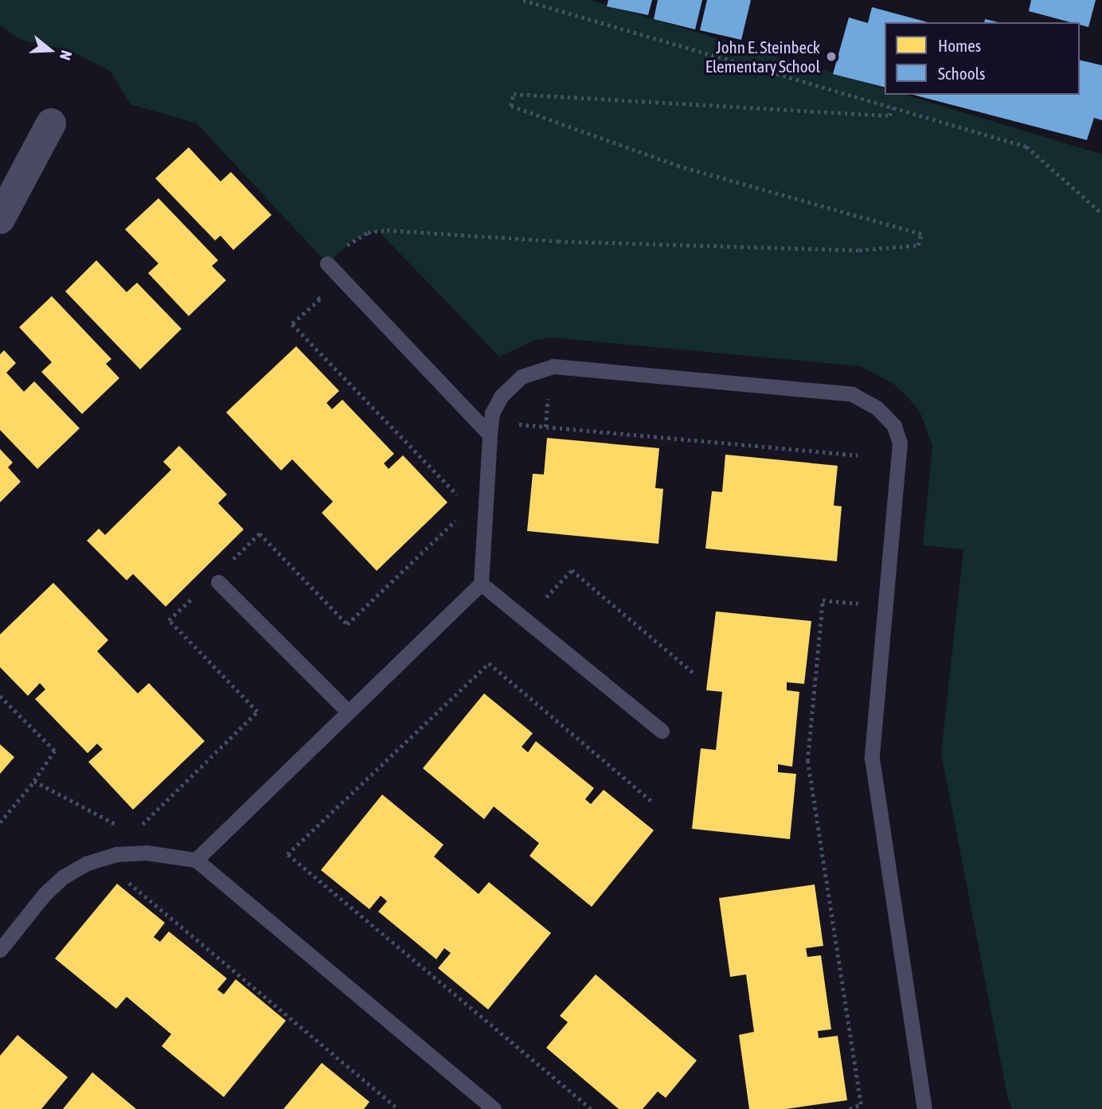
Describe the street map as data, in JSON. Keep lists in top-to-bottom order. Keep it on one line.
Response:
{"places":["John E. Steinbeck Elementary School"],"legend":["Homes","Schools"],"north":"right"}
